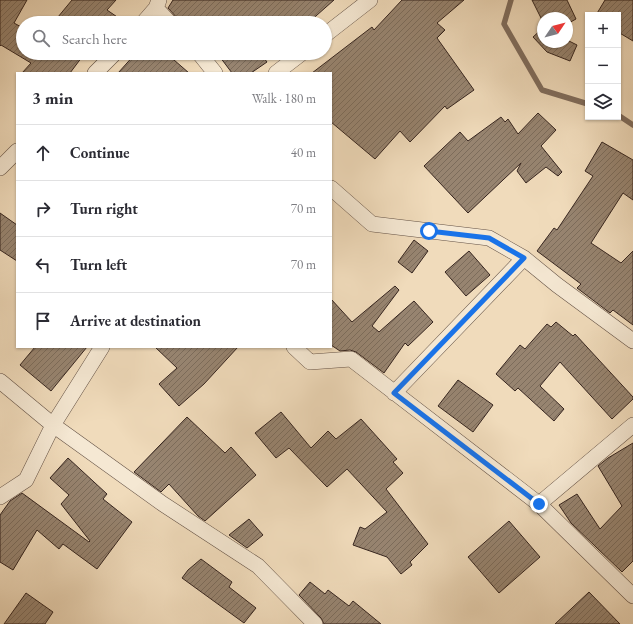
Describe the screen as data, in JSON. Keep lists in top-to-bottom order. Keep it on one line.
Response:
{"north":"top right","page":{"map_buttons":["+","−"],"search":"Search here","heading":["3 min","Walk · 180 m"],"list":[["Continue","40 m"],["Turn right","70 m"],["Turn left","70 m"],"Arrive at destination"]}}
